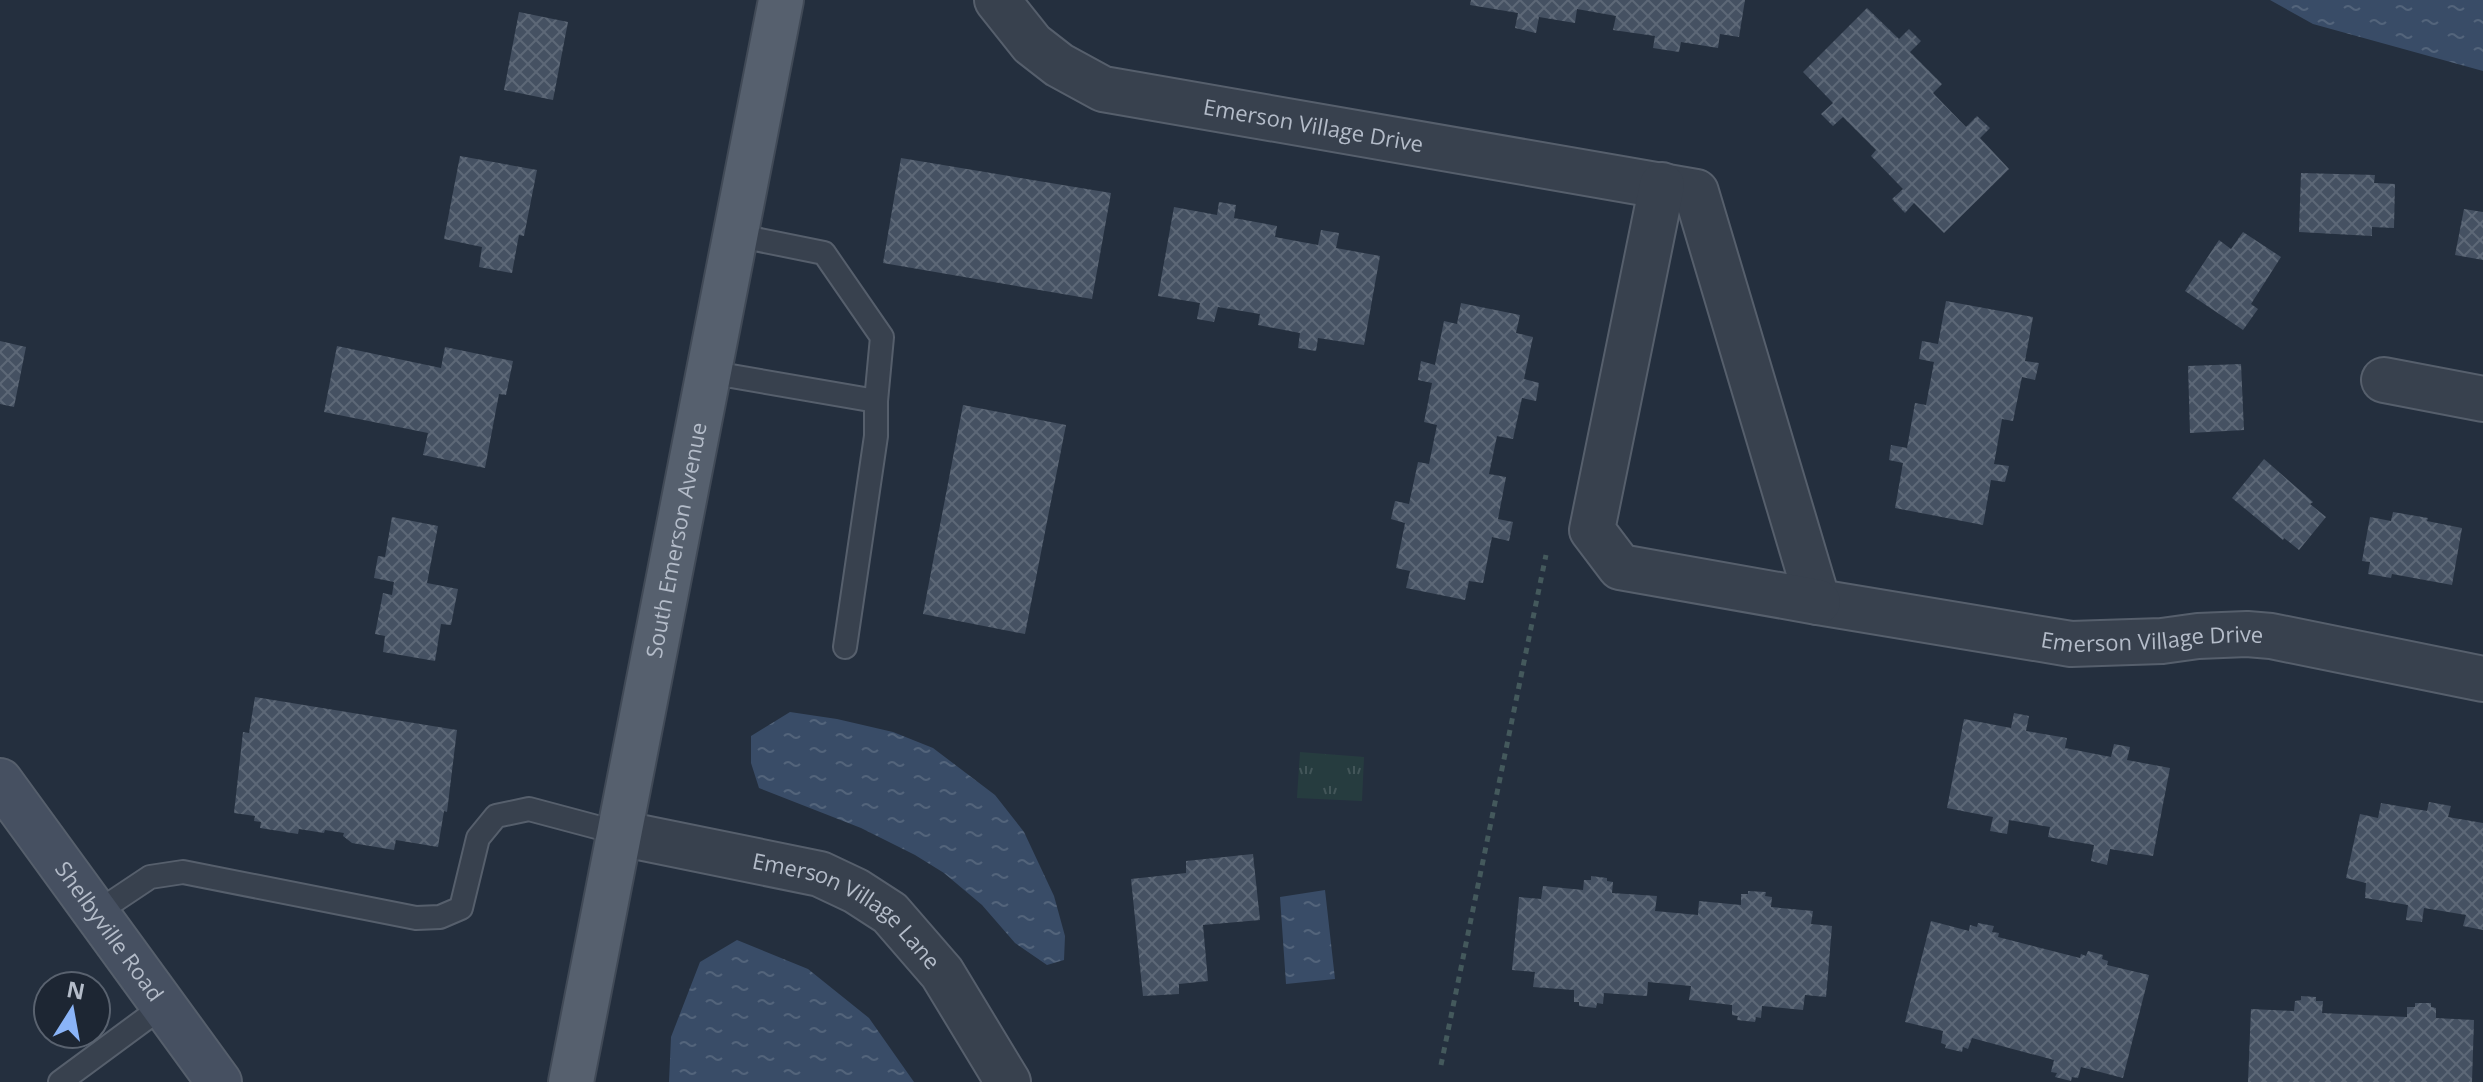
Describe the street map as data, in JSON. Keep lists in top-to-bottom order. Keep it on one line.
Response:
{"streets":{"main road":["South Emerson Avenue","Shelbyville Road"],"street":["Emerson Village Drive","Emerson Village Lane"]},"crossings":[["South Emerson Avenue","Emerson Village Lane"]],"north":"top"}
